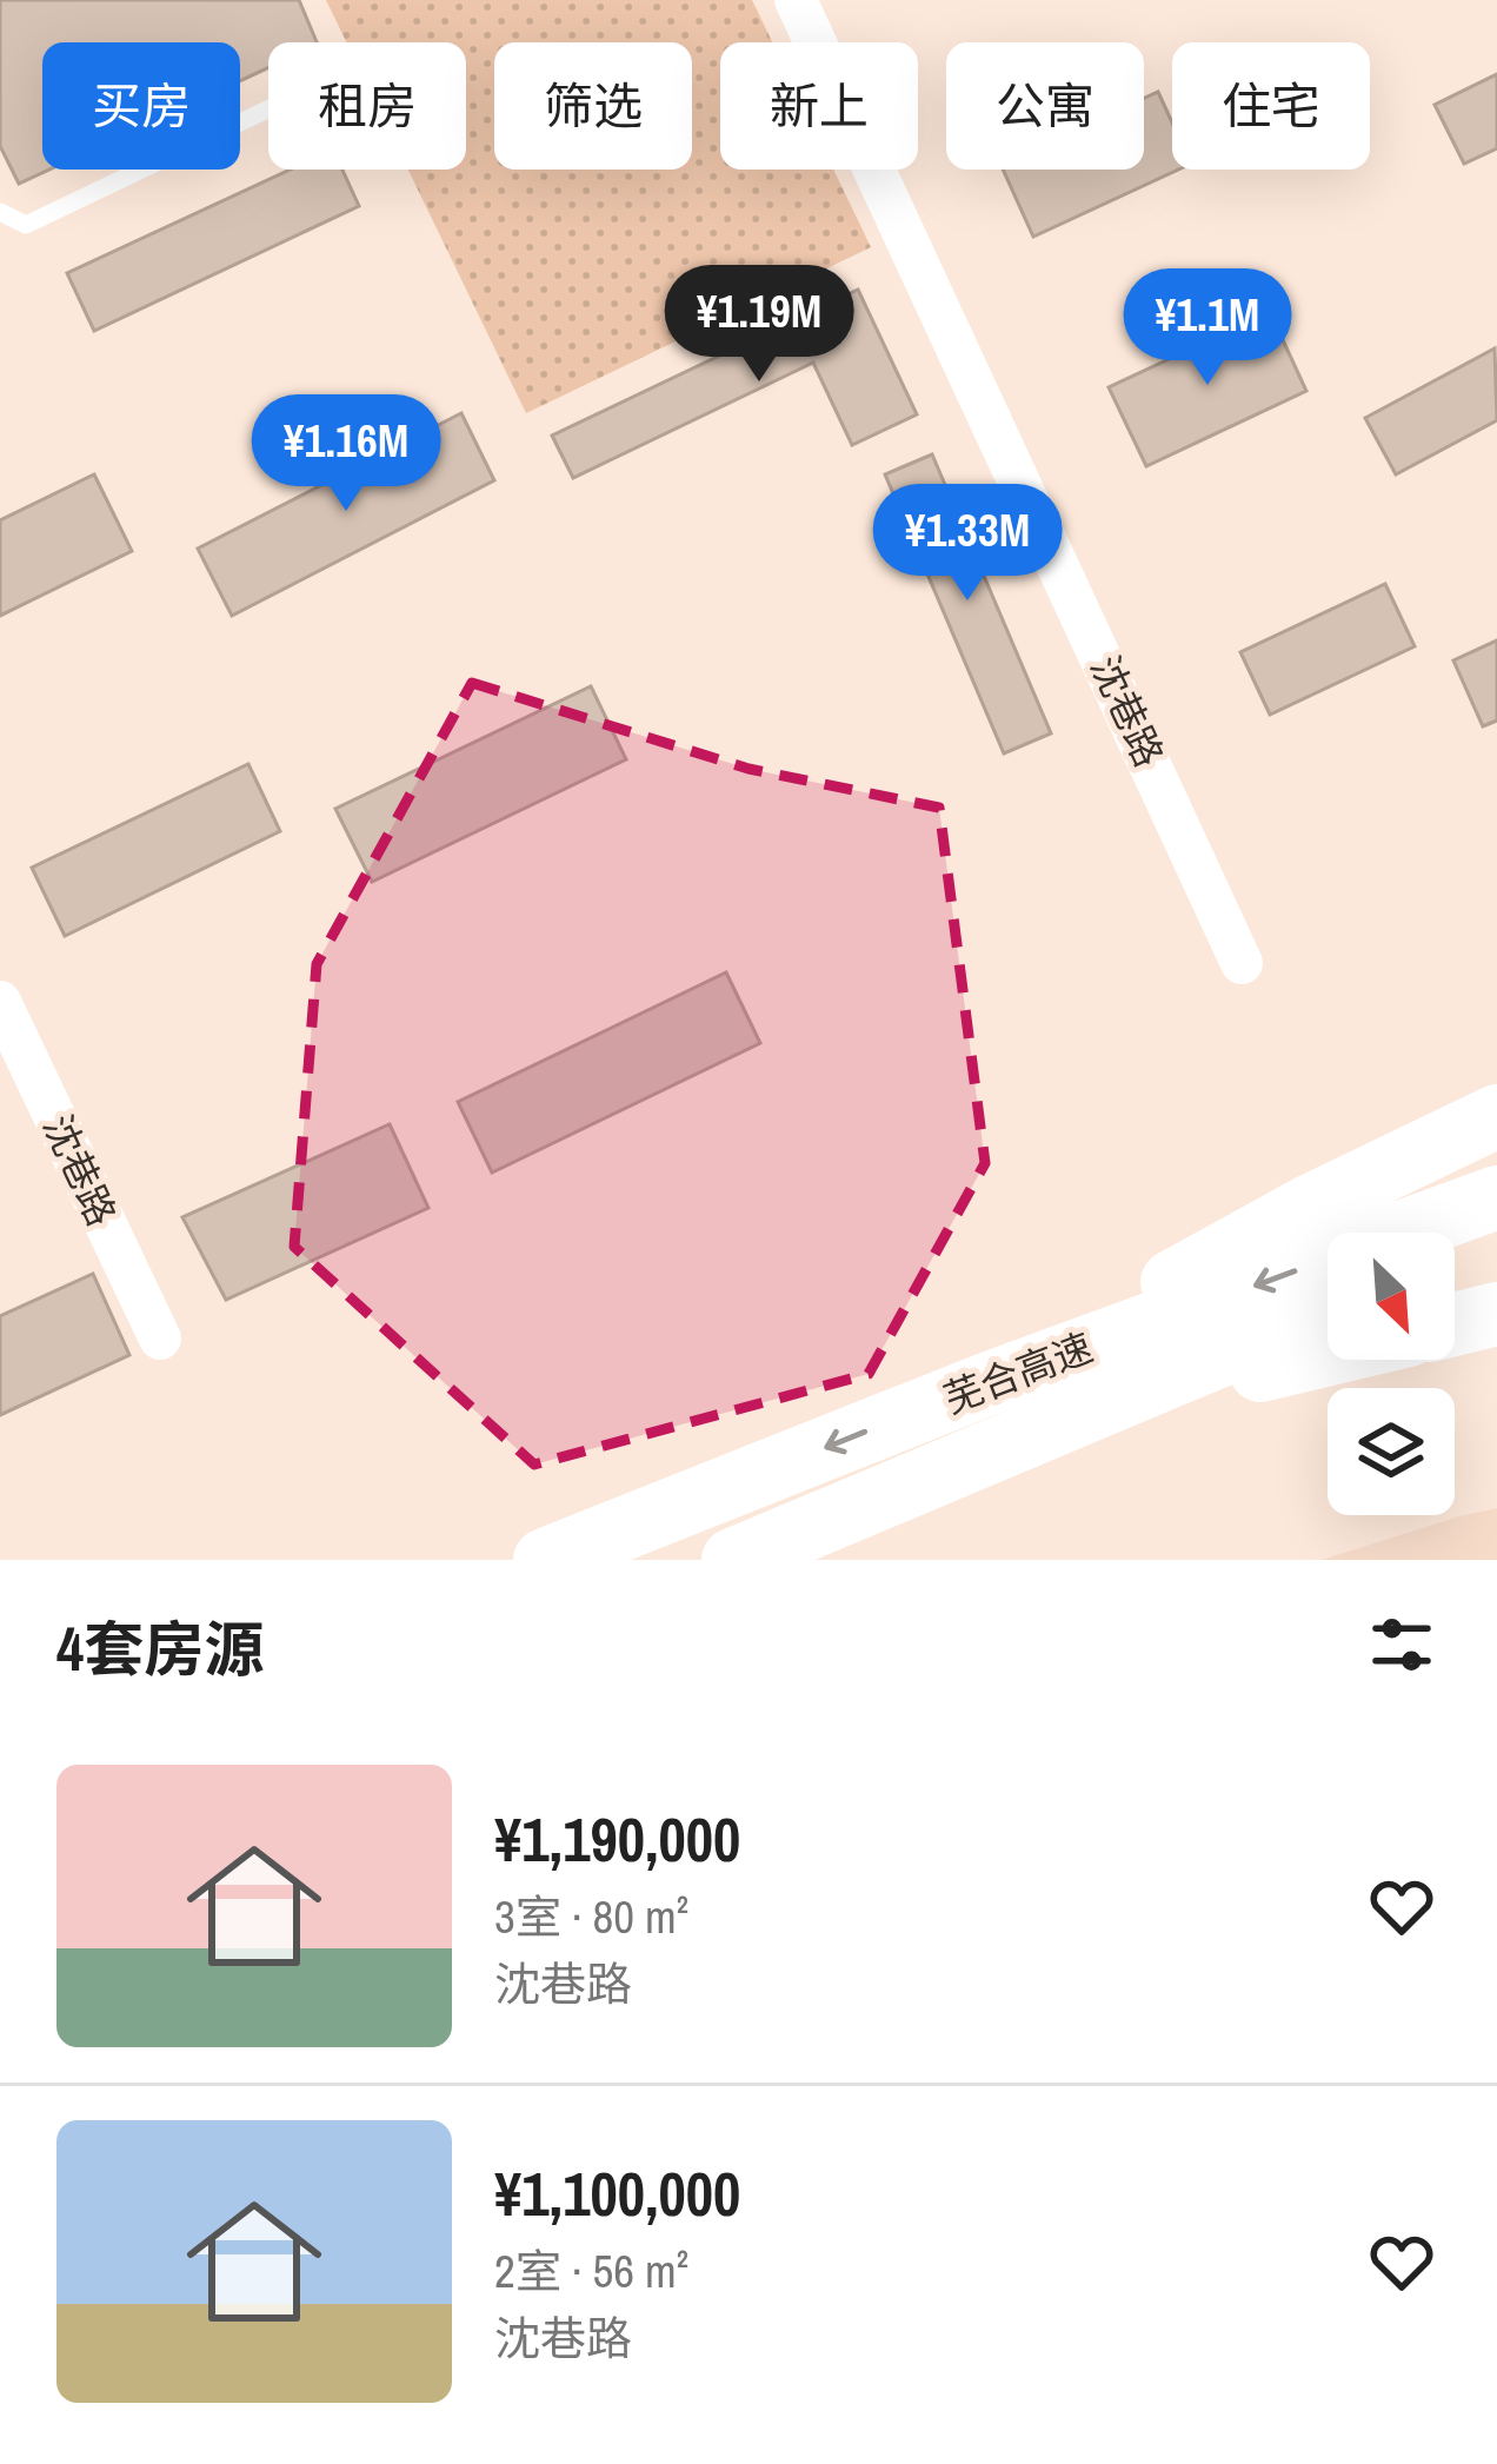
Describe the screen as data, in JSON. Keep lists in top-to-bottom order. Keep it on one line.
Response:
{"streets":{"highway":["芜合高速"],"street":["沈巷路"]},"north":"bottom right","page":{"chip":["买房","租房","筛选","新上","公寓","住宅"],"price":["¥1.19M","¥1.1M","¥1.16M","¥1.33M"],"heading":"4套房源","list":[{"name":"¥1,190,000","note":"3室 · 80 m² · 沈巷路"},{"name":"¥1,100,000","note":"2室 · 56 m² · 沈巷路"}]}}
